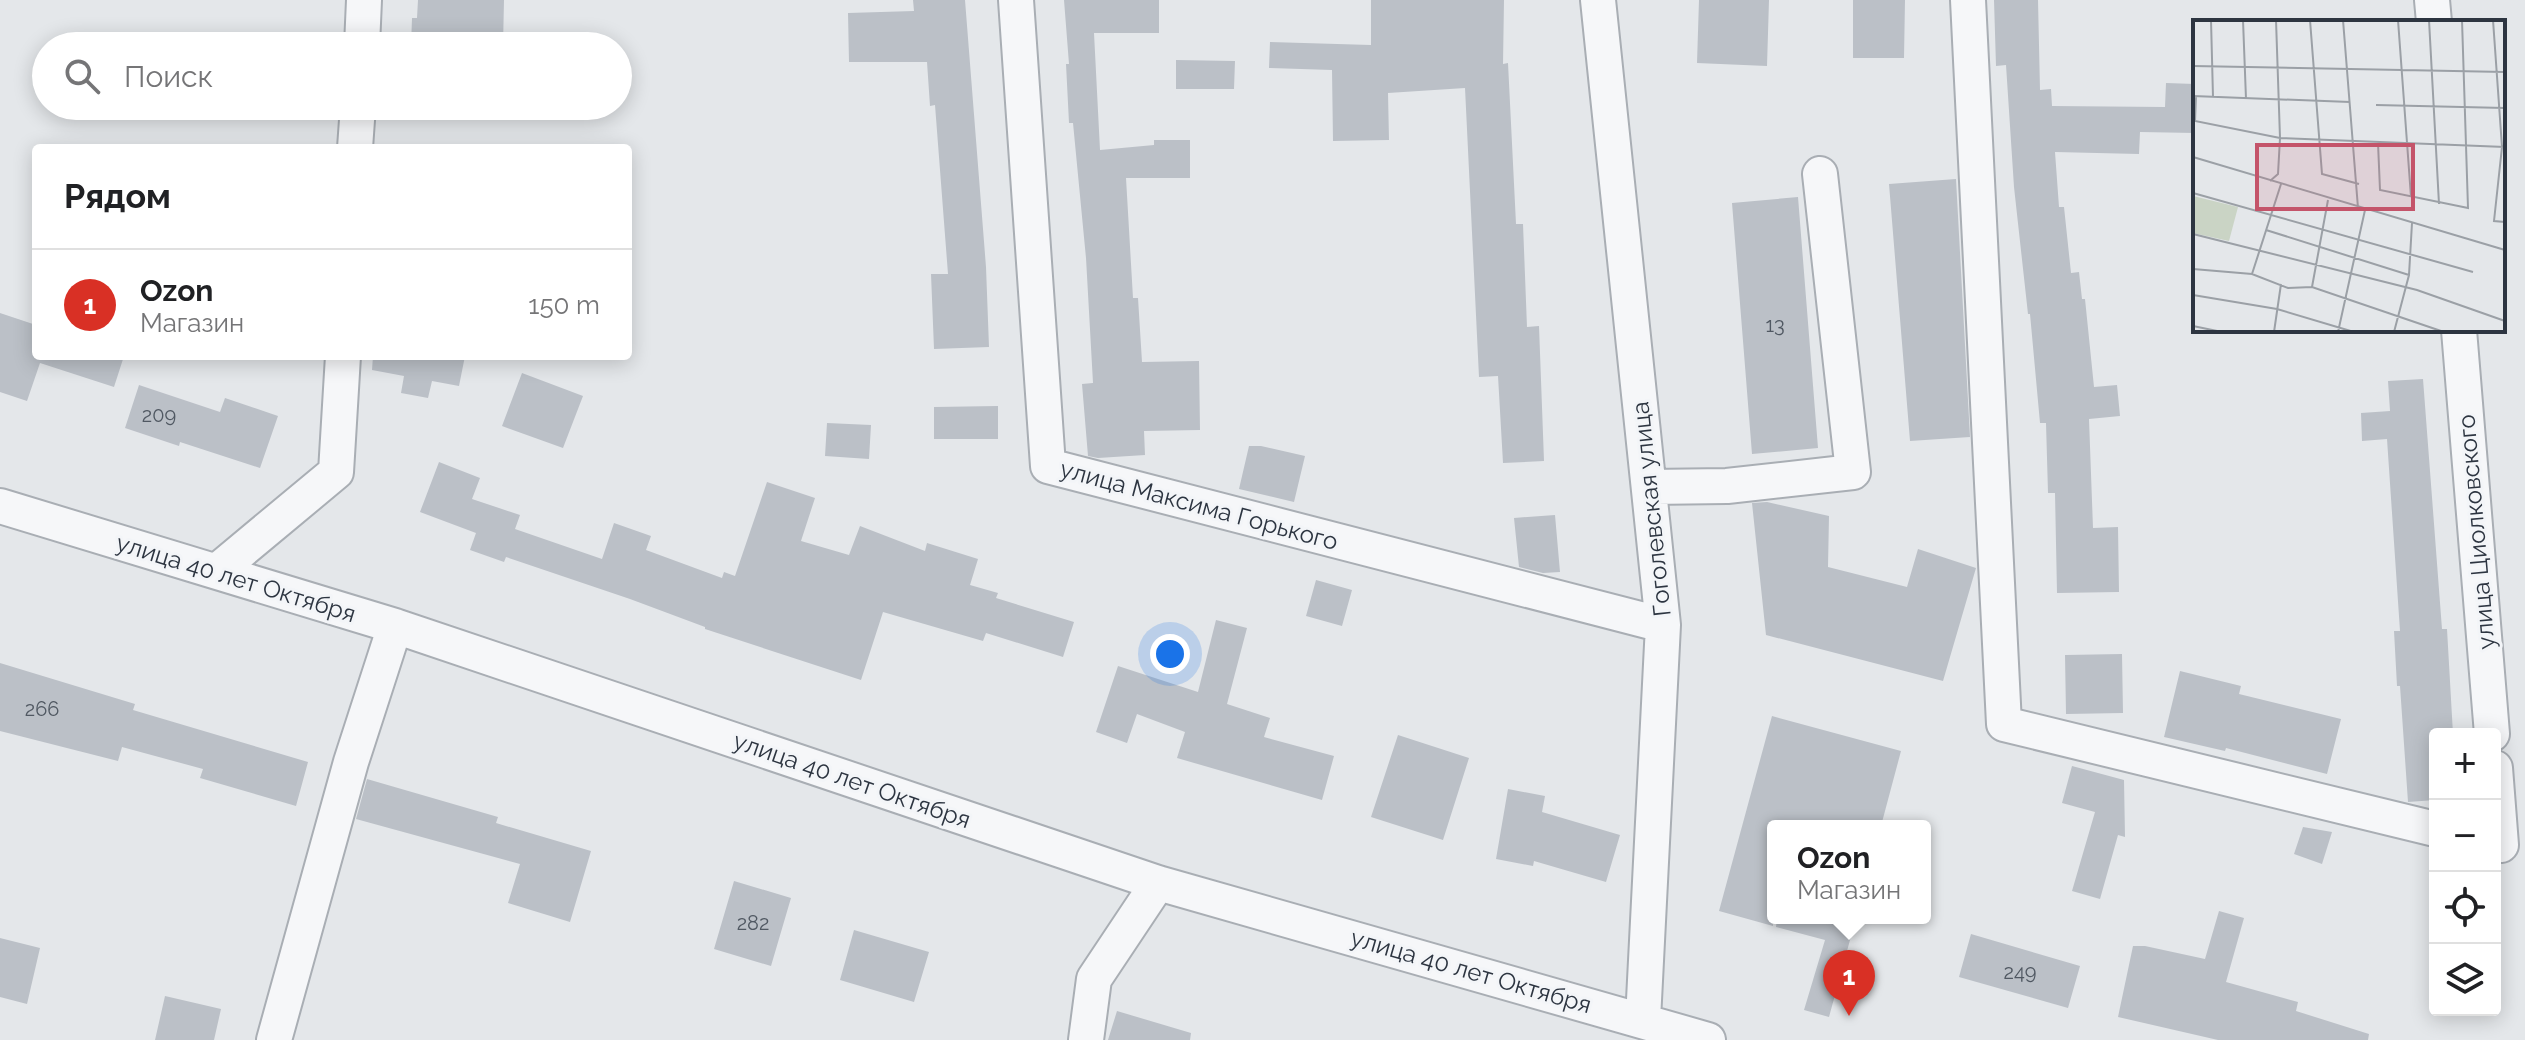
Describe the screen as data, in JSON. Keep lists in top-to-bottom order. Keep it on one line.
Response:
{"streets":{"street":["улица Максима Горького","Гоголевская улица","улица Циолковского","улица 40 лет Октября"]},"crossings":[["улица Максима Горького","Гоголевская улица"],["Гоголевская улица","улица 40 лет Октября"]],"house_numbers":["13","209","266","282","249"],"page":{"search":"Поиск","heading":"Рядом","list":[{"mark":"1","name":"Ozon","note":"Магазин","value":"150 m"}],"map_buttons":["+","−"],"popup":["Ozon","Магазин"],"pins":"1"}}
